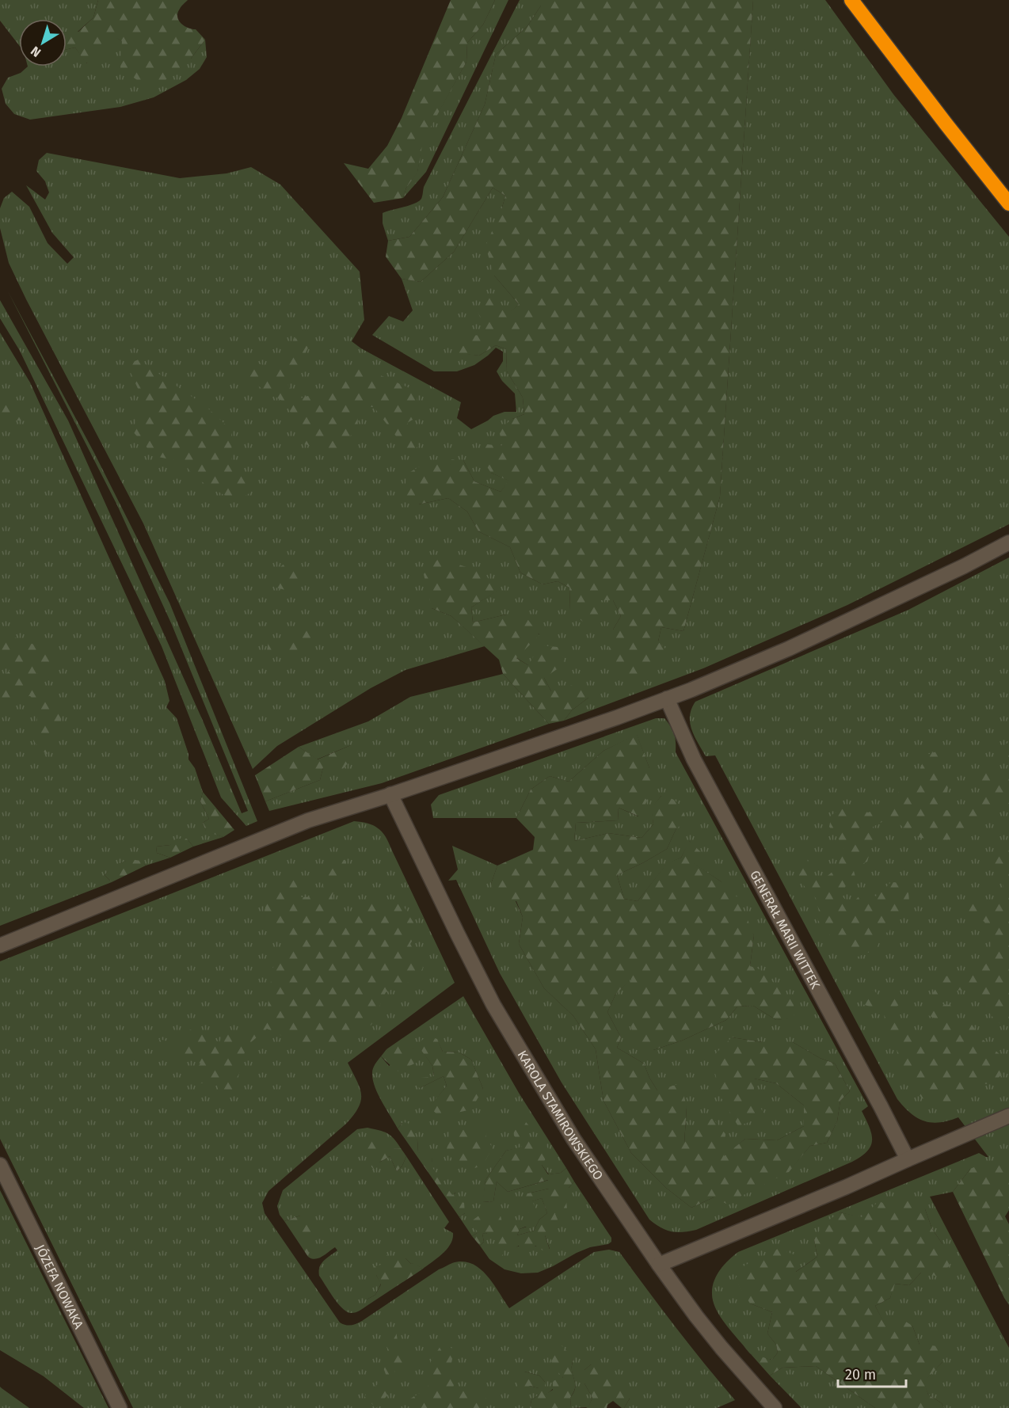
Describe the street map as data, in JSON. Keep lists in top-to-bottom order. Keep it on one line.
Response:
{"streets":{"street":["GENERAŁ MARII WITTEK","KAROLA STAMIROWSKIEGO","JÓZEFA NOWAKA"]},"scale_bar":"20 m","north":"bottom left"}
